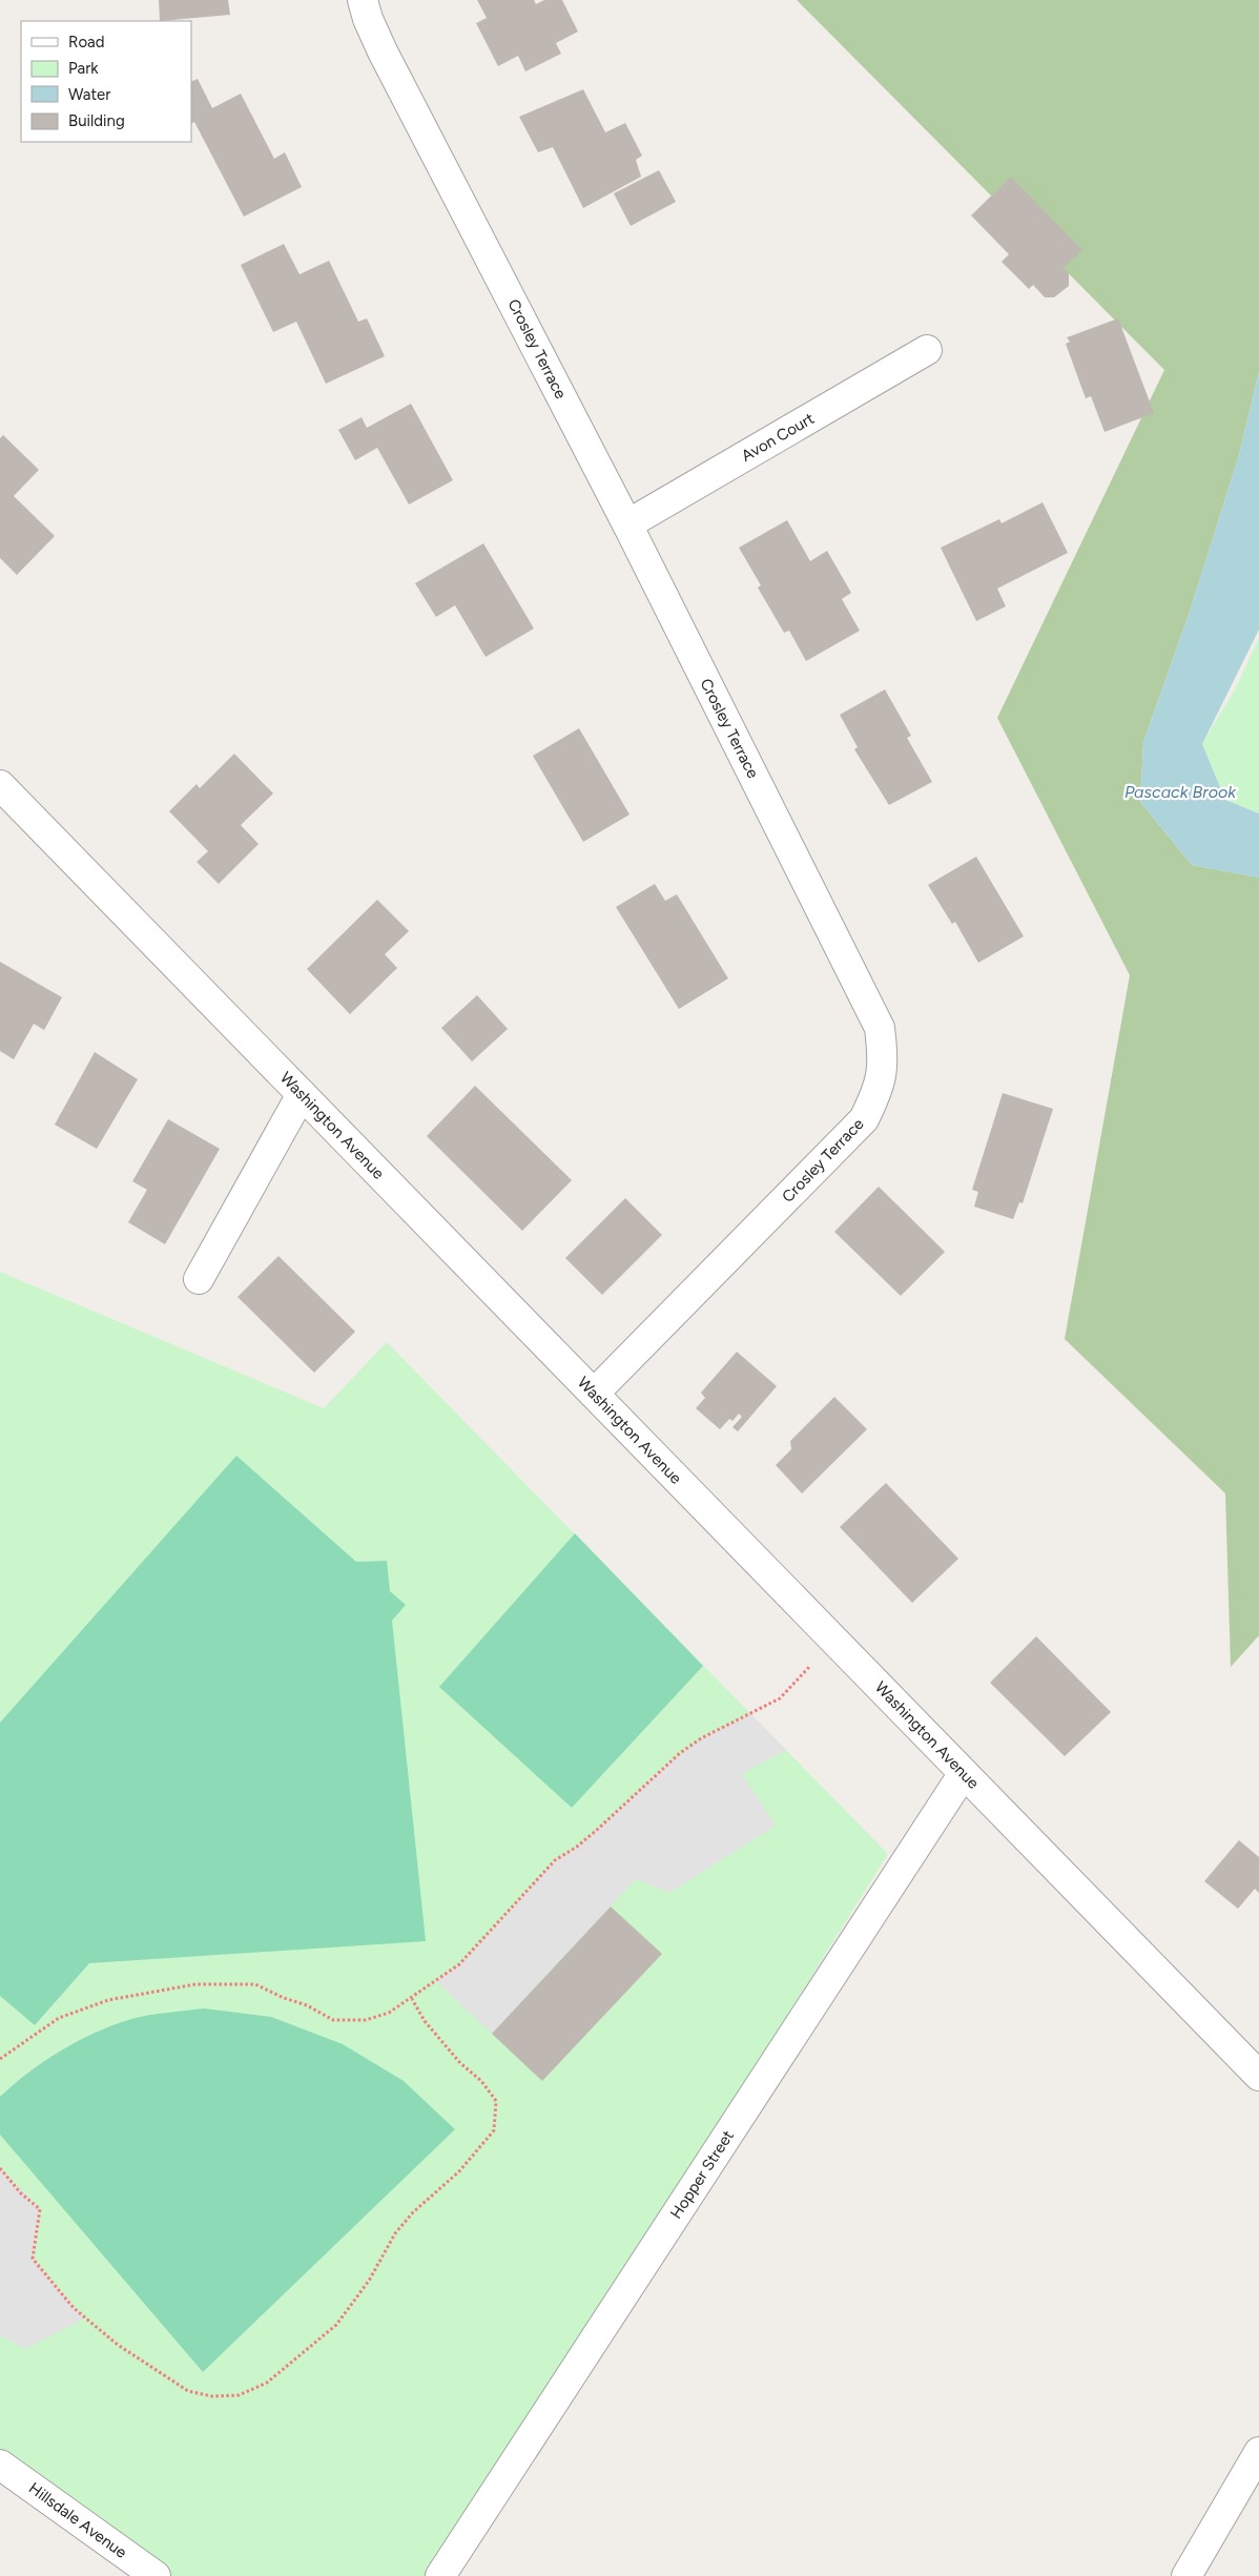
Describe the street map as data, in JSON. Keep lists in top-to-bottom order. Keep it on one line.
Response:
{"streets":{"street":["Crosley Terrace","Avon Court","Washington Avenue","Hopper Street","Hillsdale Avenue"]},"crossings":[["Crosley Terrace","Avon Court"],["Crosley Terrace","Washington Avenue"],["Washington Avenue","Hopper Street"]],"water":["Pascack Brook"],"legend":["Road","Park","Water","Building"]}
